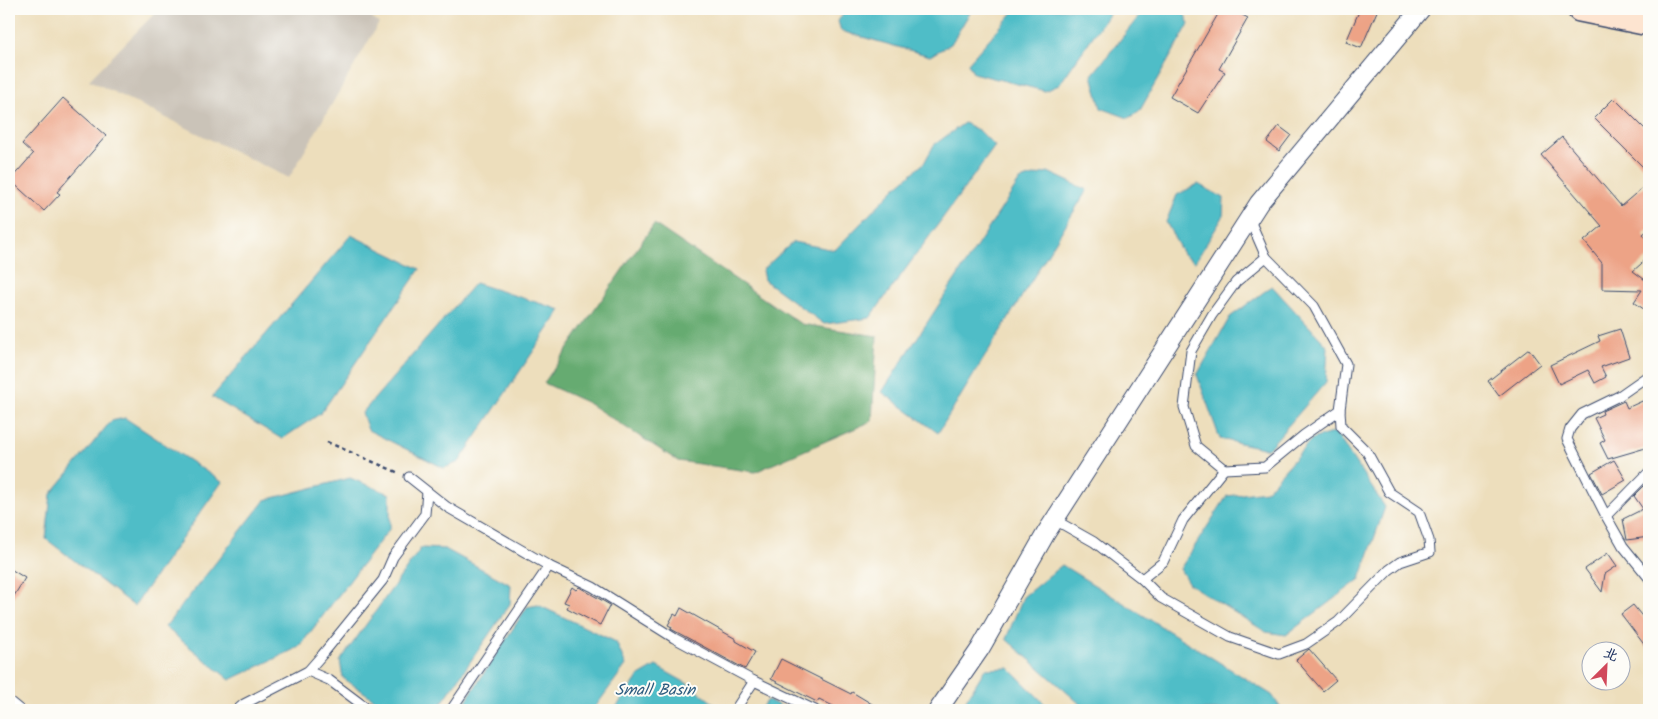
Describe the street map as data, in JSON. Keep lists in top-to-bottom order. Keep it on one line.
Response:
{"water":["Small Basin"],"north":"top right"}
